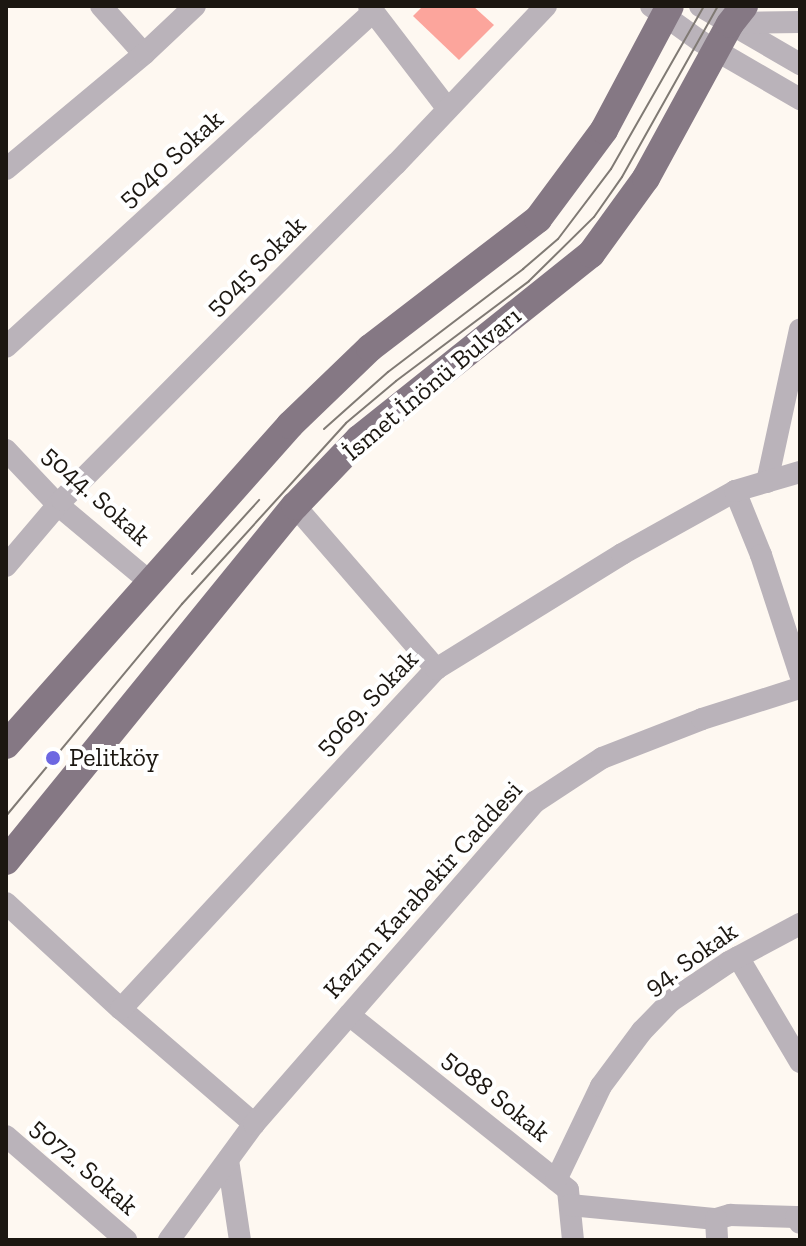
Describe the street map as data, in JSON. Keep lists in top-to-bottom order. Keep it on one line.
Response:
{"streets":{"main road":["İsmet İnönü Bulvarı"],"street":["5040 Sokak","5045 Sokak","5044. Sokak","5069. Sokak","Kazım Karabekir Caddesi","94. Sokak","5088 Sokak","5072. Sokak"]},"crossings":[["5045 Sokak","5044. Sokak"],["Kazım Karabekir Caddesi","5088 Sokak"],["94. Sokak","5088 Sokak"]],"places":["Pelitköy"]}
